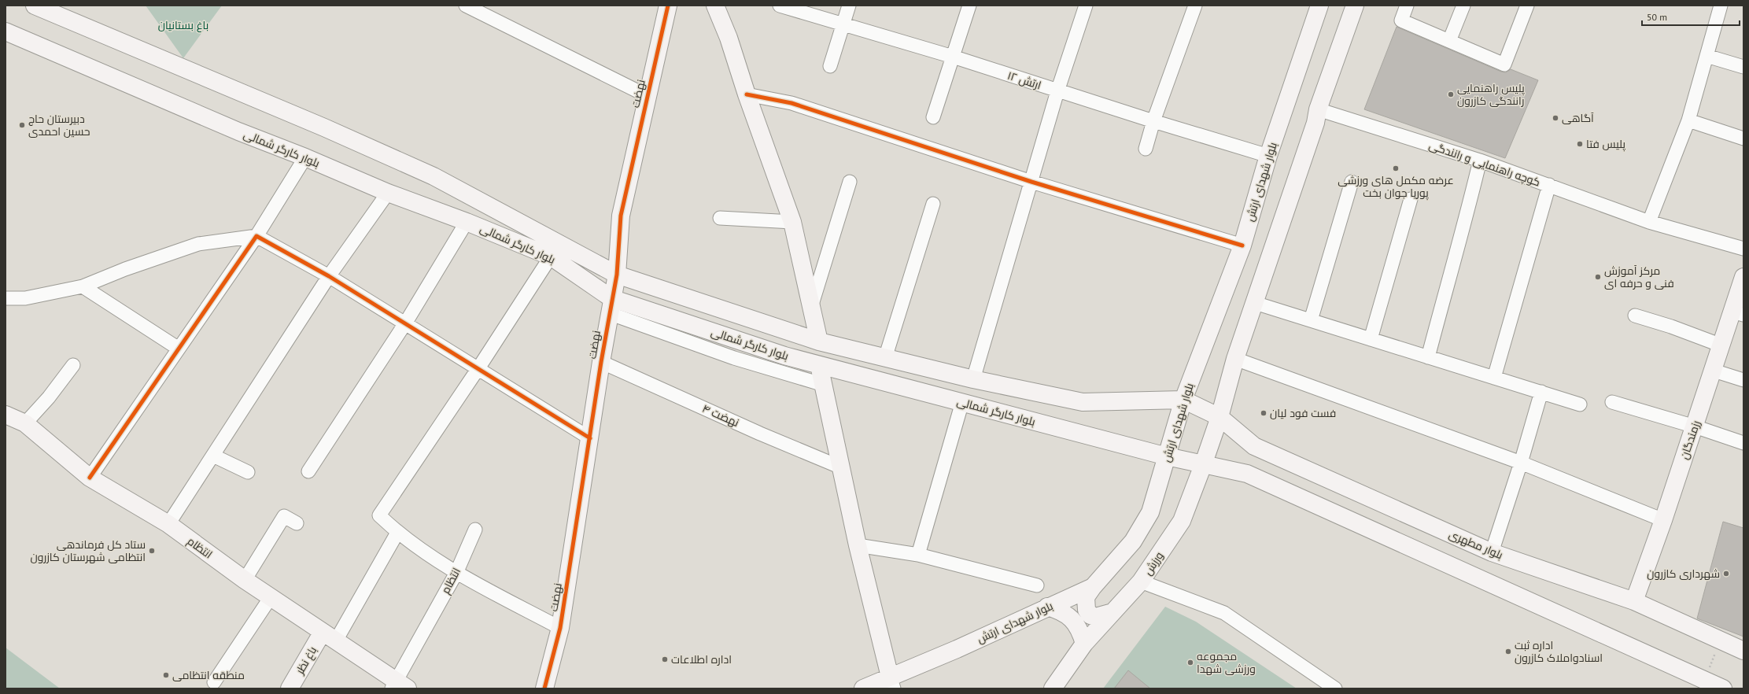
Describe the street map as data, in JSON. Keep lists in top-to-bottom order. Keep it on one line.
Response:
{"streets":{"main road":["نهضت","بلوار کارگر شمالی","بلوار شهدای ارتش","رزمندگان","بلوار مطهری","انتظام","ورزش","باغ نظر"],"street":["ارتش ۱۲","کوچه راهنمایی و رانندگی","نهضت ۴"]},"crossings":[["ارتش ۱۲","بلوار شهدای ارتش"],["نهضت","بلوار کارگر شمالی"],["نهضت","نهضت ۴"],["بلوار کارگر شمالی","بلوار شهدای ارتش"],["بلوار کارگر شمالی","بلوار مطهری"],["بلوار کارگر شمالی","ورزش"],["بلوار شهدای ارتش","بلوار مطهری"],["رزمندگان","بلوار مطهری"],["بلوار مطهری","ورزش"],["انتظام","باغ نظر"]],"parks":["باغ بستانیان"],"places":["پلیس راهنمایی رانندگی کازرون","آگاهی","دبیرستان حاج حسین احمدی","پلیس فتا","عرضه مکمل های ورزشی پوریا جوان بخت","مرکز آموزش فنی و حرفه ای","فست فود لیان","ستاد کل فرماندهی انتظامی شهرستان کازرون","شهرداری کازرون","اداره ثبت اسنادواملاک کازرون","اداره اطلاعات","مجموعه ورزشی شهدا","منطقه انتظامی"],"scale_bar":"50 m"}
